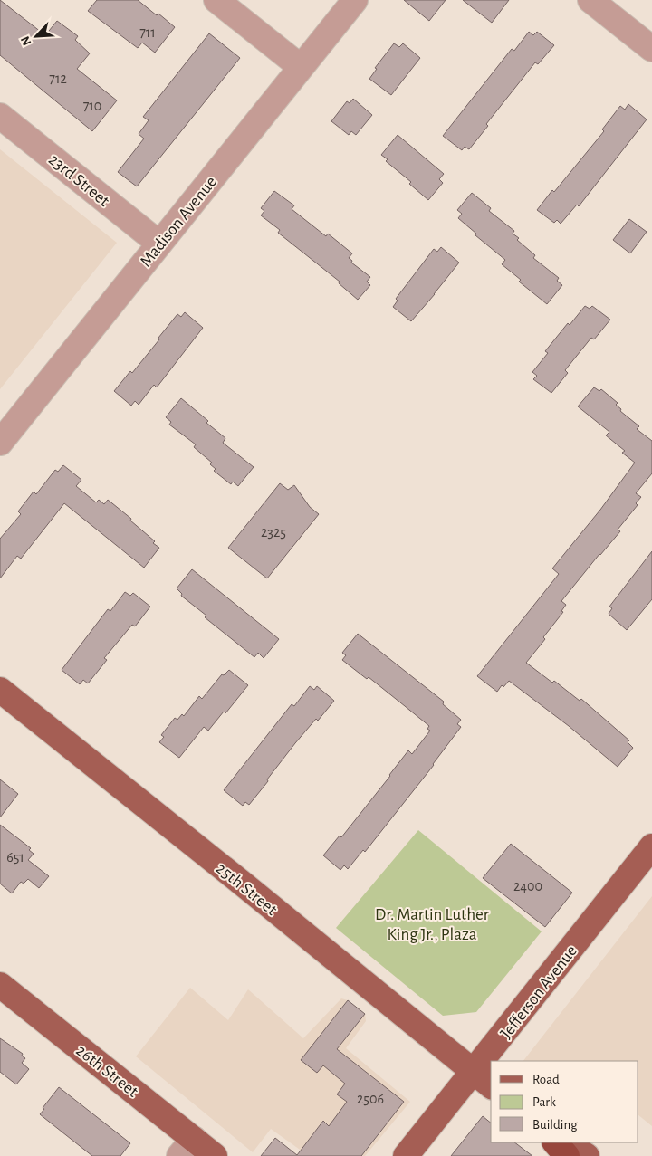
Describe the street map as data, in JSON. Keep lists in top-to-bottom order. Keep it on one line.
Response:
{"streets":{"main road":["25th Street","Jefferson Avenue","26th Street"],"street":["23rd Street","Madison Avenue"]},"crossings":[["23rd Street","Madison Avenue"],["25th Street","Jefferson Avenue"]],"parks":["Dr. Martin Luther King Jr., Plaza"],"house_numbers":["711","712","710","2325","651","2400","2506"],"legend":["Road","Park","Building"],"north":"bottom left"}
